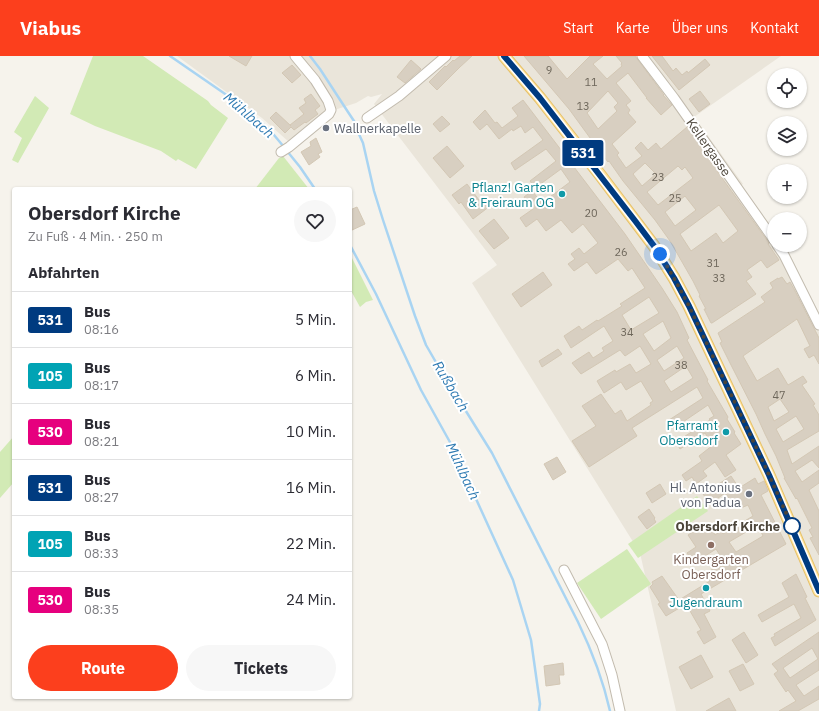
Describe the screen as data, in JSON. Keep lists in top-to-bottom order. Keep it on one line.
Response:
{"streets":{"street":["Kellergasse"]},"water":["Mühlbach","Rußbach"],"places":["Wallnerkapelle","Pflanz! Garten & Freiraum OG","Pfarramt Obersdorf","Hl. Antonius von Padua","Obersdorf Kirche","Kindergarten Obersdorf","Jugendraum"],"lines":["bus line 531"],"house_numbers":["9","11","13","23","25","20","26","31","33","34","38","47"],"page":{"header":"Viabus","nav":["Start","Karte","Über uns","Kontakt"],"on_map":"531","map_buttons":["+","−"],"heading":[["Obersdorf Kirche","Zu Fuß · 4 Min. · 250 m"],"Abfahrten"],"list":[{"mark":"531","name":"Bus","note":"08:16","value":"5 Min."},{"mark":"105","name":"Bus","note":"08:17","value":"6 Min."},{"mark":"530","name":"Bus","note":"08:21","value":"10 Min."},{"mark":"531","name":"Bus","note":"08:27","value":"16 Min."},{"mark":"105","name":"Bus","note":"08:33","value":"22 Min."},{"mark":"530","name":"Bus","note":"08:35","value":"24 Min."}],"buttons":["Route","Tickets"]}}
